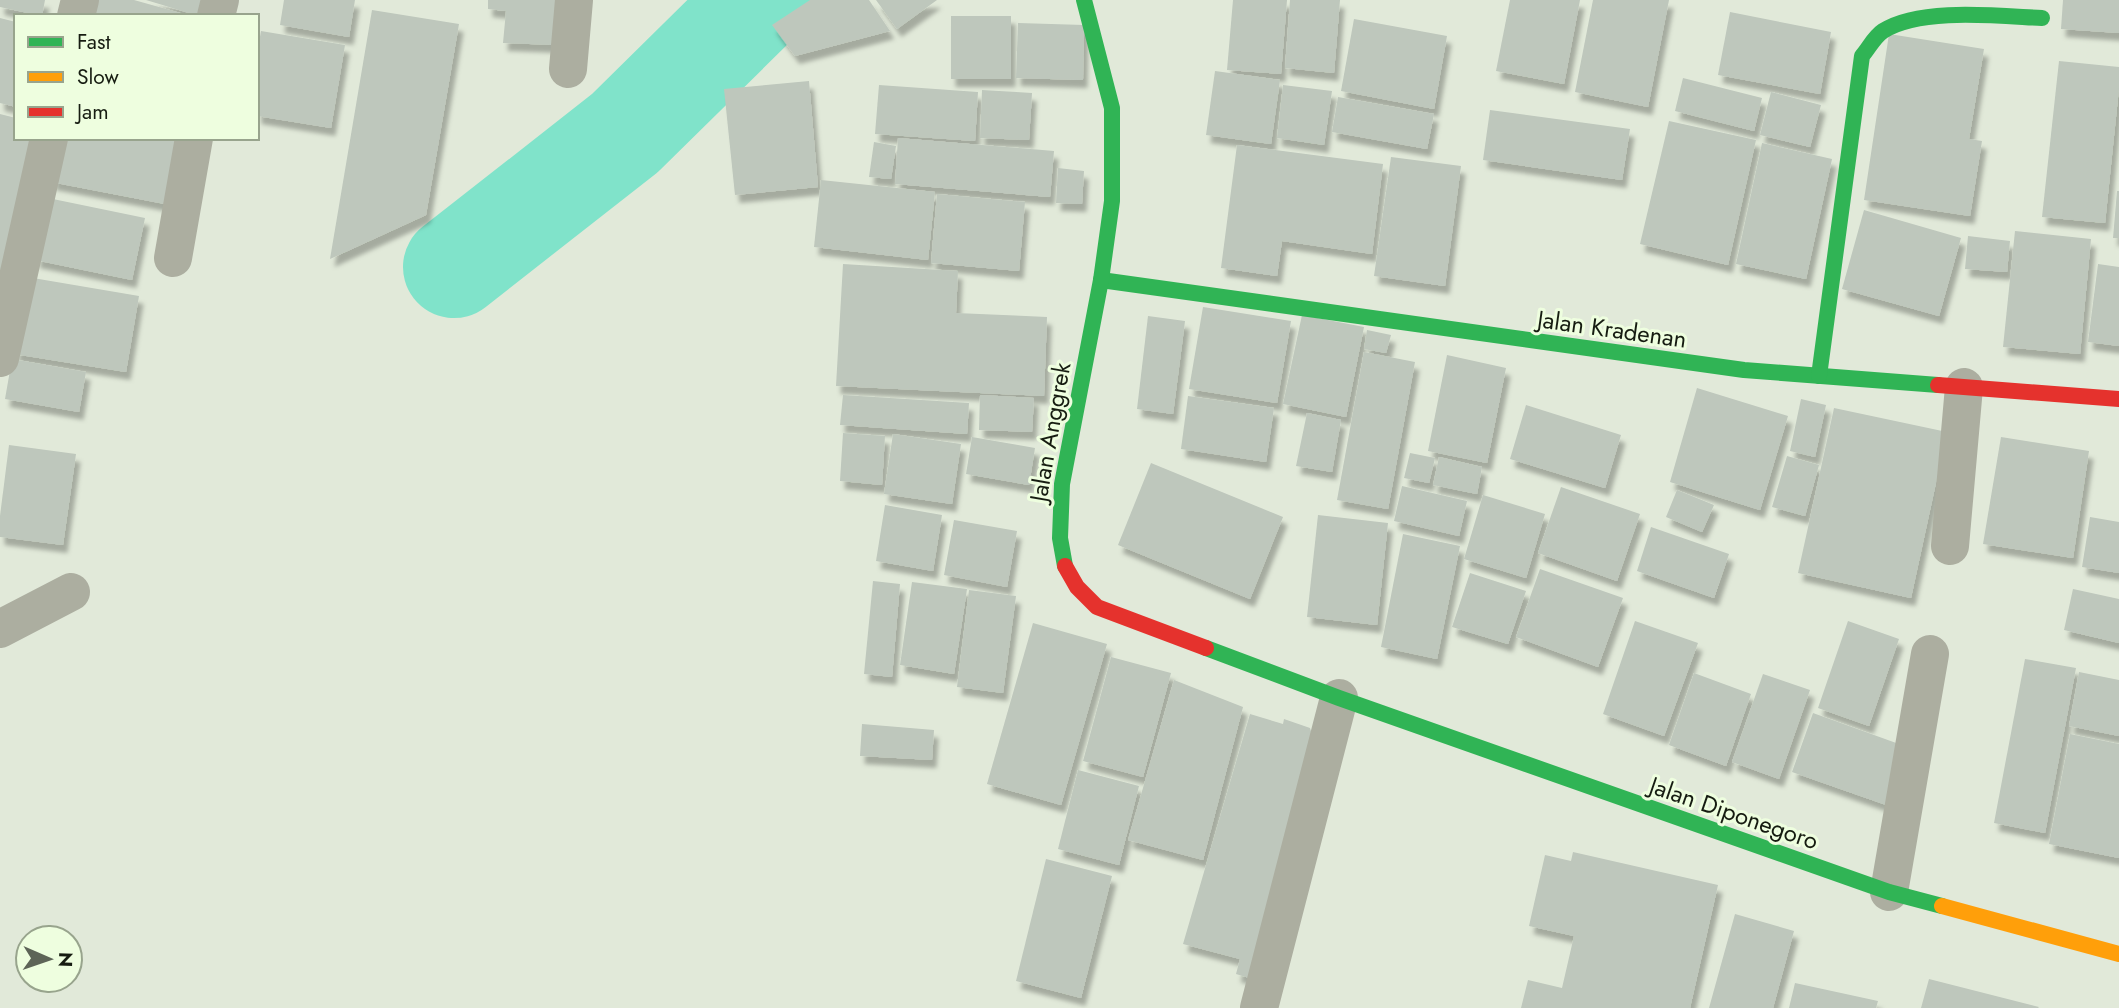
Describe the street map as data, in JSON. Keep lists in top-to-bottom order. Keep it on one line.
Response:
{"streets":{"street":["Jalan Kradenan","Jalan Anggrek","Jalan Diponegoro"]},"crossings":[["Jalan Kradenan","Jalan Anggrek"],["Jalan Anggrek","Jalan Diponegoro"]],"legend":["Fast","Slow","Jam"],"north":"right"}
